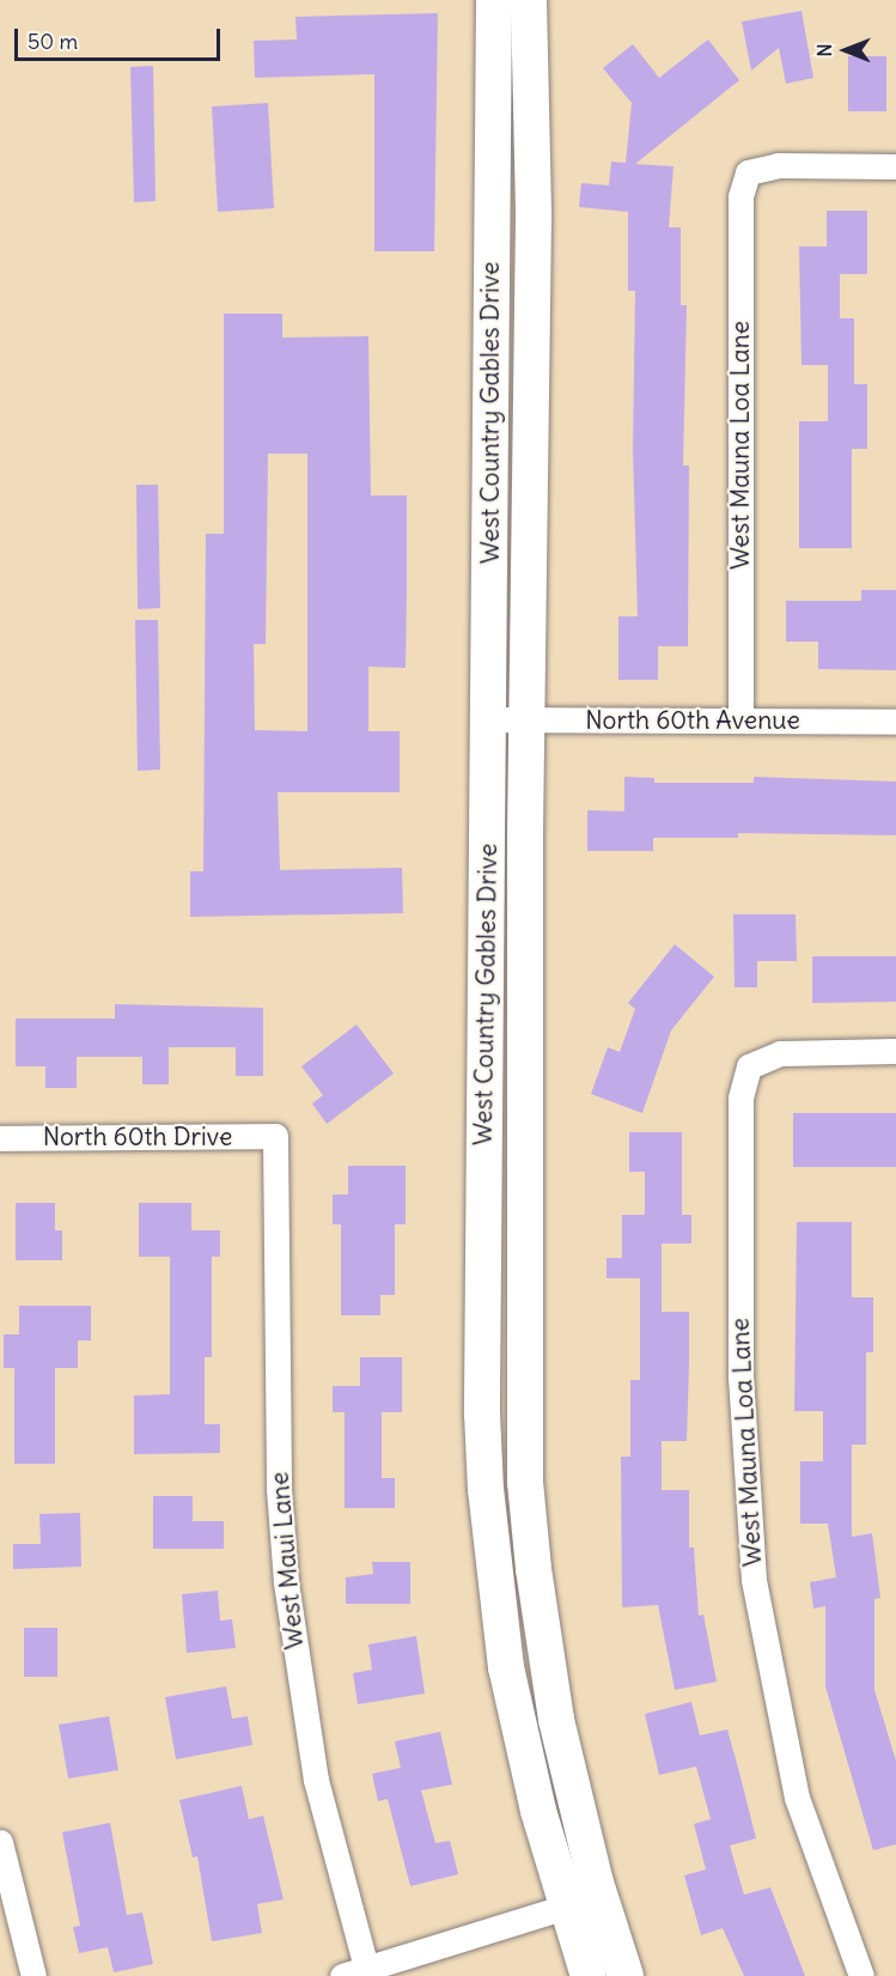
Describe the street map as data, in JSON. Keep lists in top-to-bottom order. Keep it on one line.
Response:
{"streets":{"street":["West Country Gables Drive","West Mauna Loa Lane","North 60th Avenue","North 60th Drive","West Maui Lane"]},"crossings":[["West Country Gables Drive","North 60th Avenue"],["West Mauna Loa Lane","North 60th Avenue"],["North 60th Drive","West Maui Lane"]],"scale_bar":"50 m","north":"left"}
